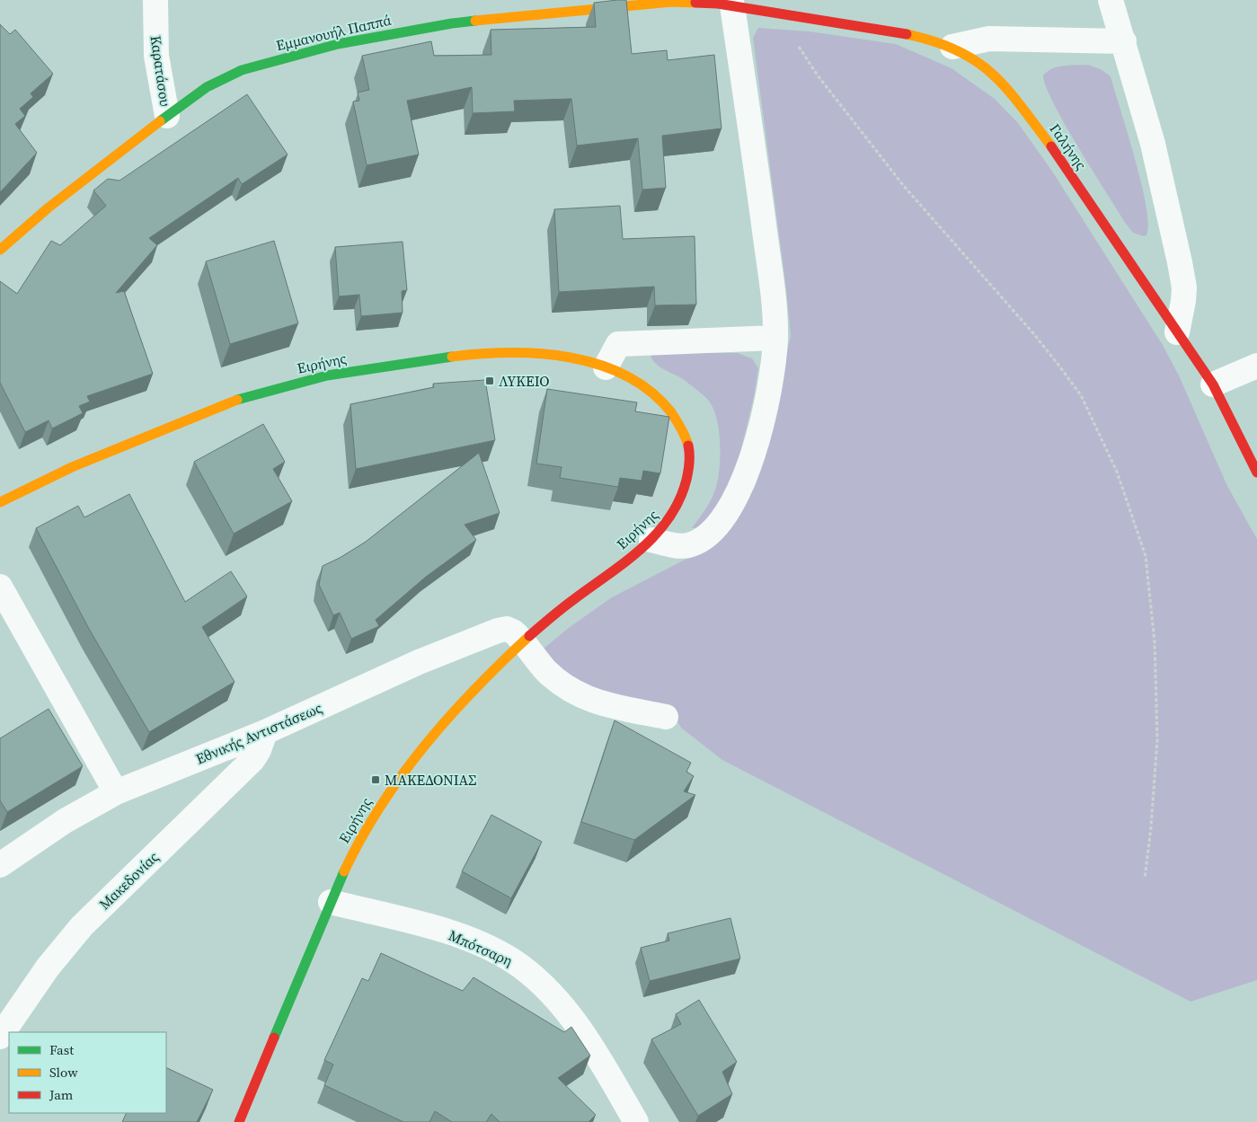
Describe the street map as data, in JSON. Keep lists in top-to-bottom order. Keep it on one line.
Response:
{"streets":{"street":["Εμμανουήλ Παππά","Καρατάσου","Γαλήνης","Ειρήνης","Εθνικής Αντιστάσεως","Μακεδονίας","Μπότσαρη"]},"crossings":[["Εμμανουήλ Παππά","Καρατάσου"],["Εμμανουήλ Παππά","Γαλήνης"],["Ειρήνης","Εθνικής Αντιστάσεως"],["Ειρήνης","Μπότσαρη"],["Εθνικής Αντιστάσεως","Μακεδονίας"]],"places":{"transit":["ΛΥΚΕΙΟ","ΜΑΚΕΔΟΝΙΑΣ"]},"legend":["Fast","Slow","Jam"]}
